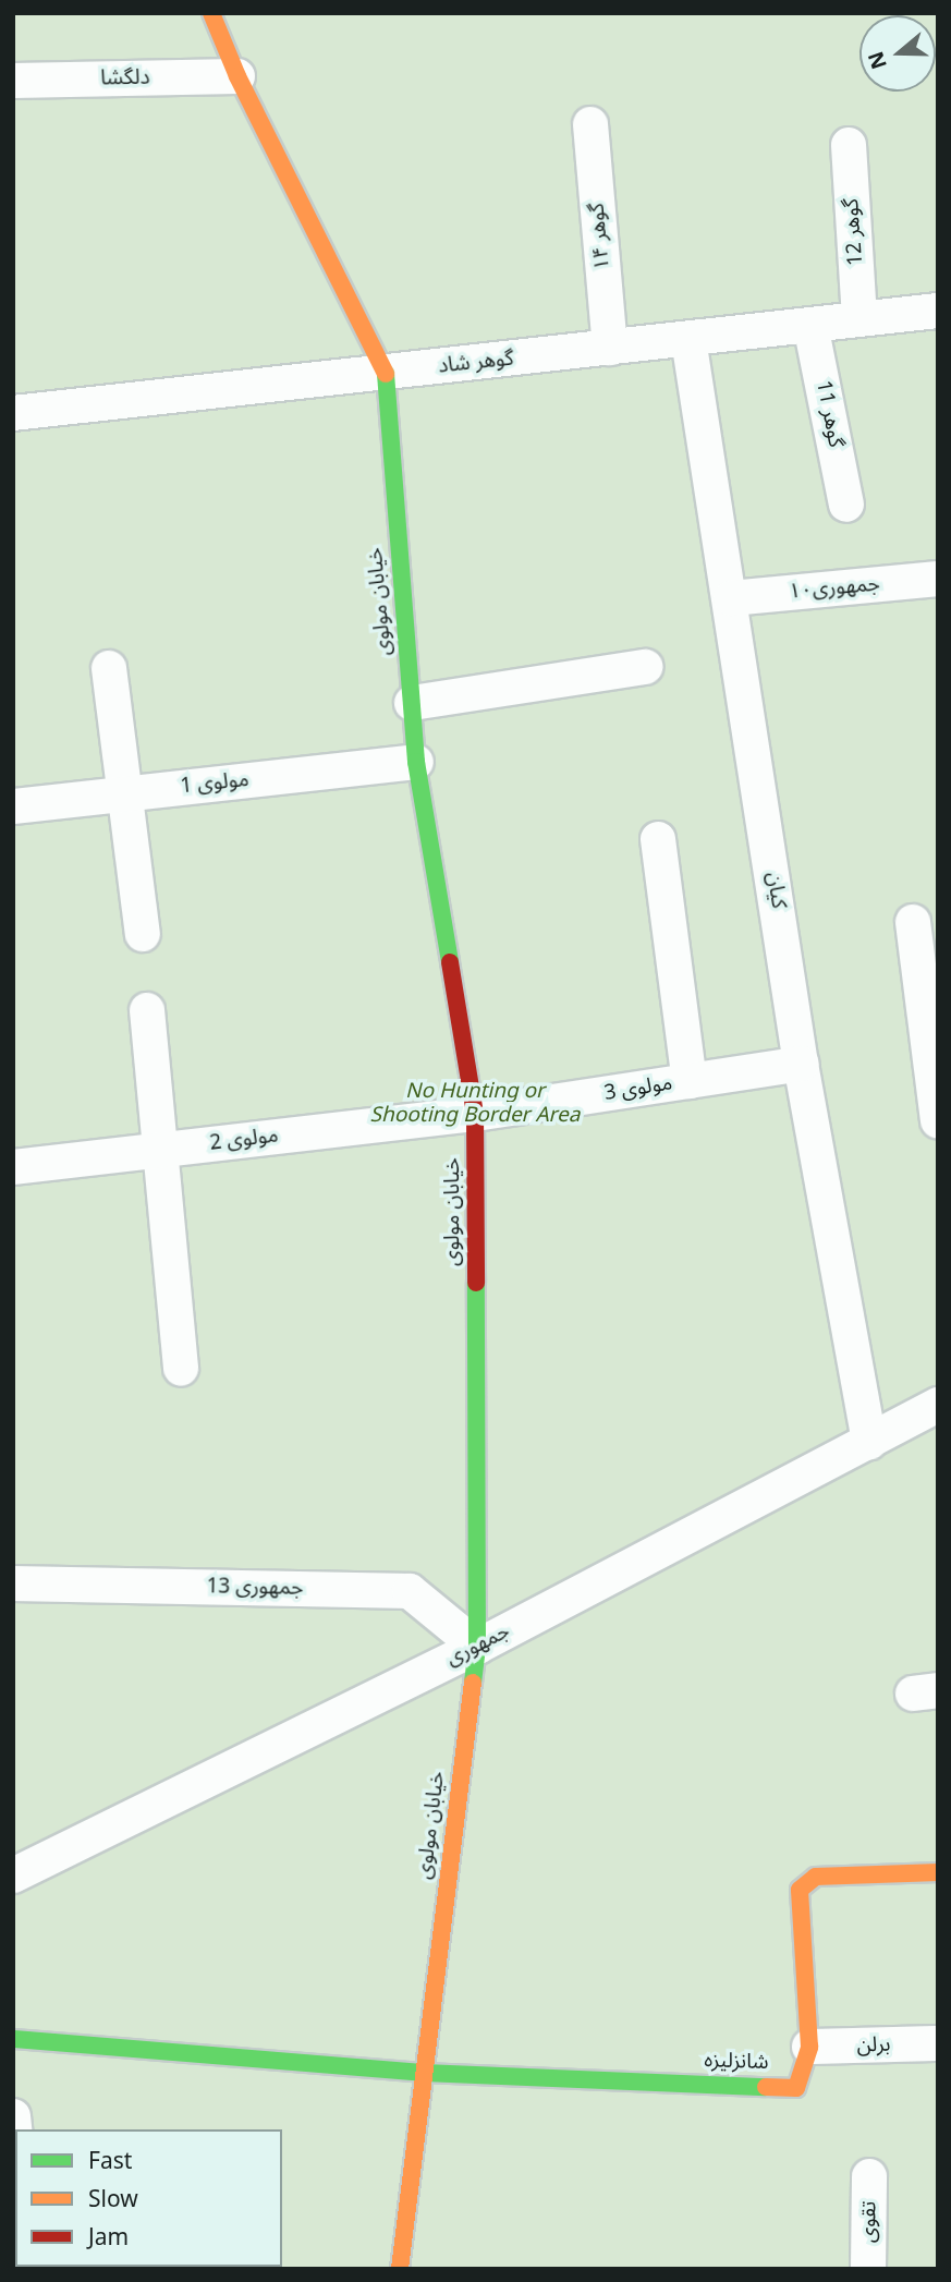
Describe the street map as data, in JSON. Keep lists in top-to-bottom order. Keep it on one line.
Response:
{"streets":{"main road":["خیابان مولوی","شانزلیزه"],"street":["دلگشا","گوهر 12","گوهر ۱۴","گوهر شاد","گوهر 11","جمهوری۱۰","مولوی 1","کیان","مولوی 3","مولوی 2","جمهوری 13","جمهوری","برلن","تقوی"]},"crossings":[["دلگشا","خیابان مولوی"],["گوهر 12","گوهر شاد"],["گوهر ۱۴","گوهر شاد"],["گوهر شاد","گوهر 11"],["گوهر شاد","خیابان مولوی"],["گوهر شاد","کیان"],["جمهوری۱۰","کیان"],["خیابان مولوی","مولوی 1"],["خیابان مولوی","مولوی 3"],["خیابان مولوی","مولوی 2"],["خیابان مولوی","جمهوری 13"],["خیابان مولوی","جمهوری"],["خیابان مولوی","شانزلیزه"],["کیان","مولوی 3"],["کیان","جمهوری"],["مولوی 3","مولوی 2"],["جمهوری 13","جمهوری"],["برلن","شانزلیزه"]],"parks":["No Hunting or Shooting Border Area"],"legend":["Fast","Slow","Jam"],"north":"left"}
